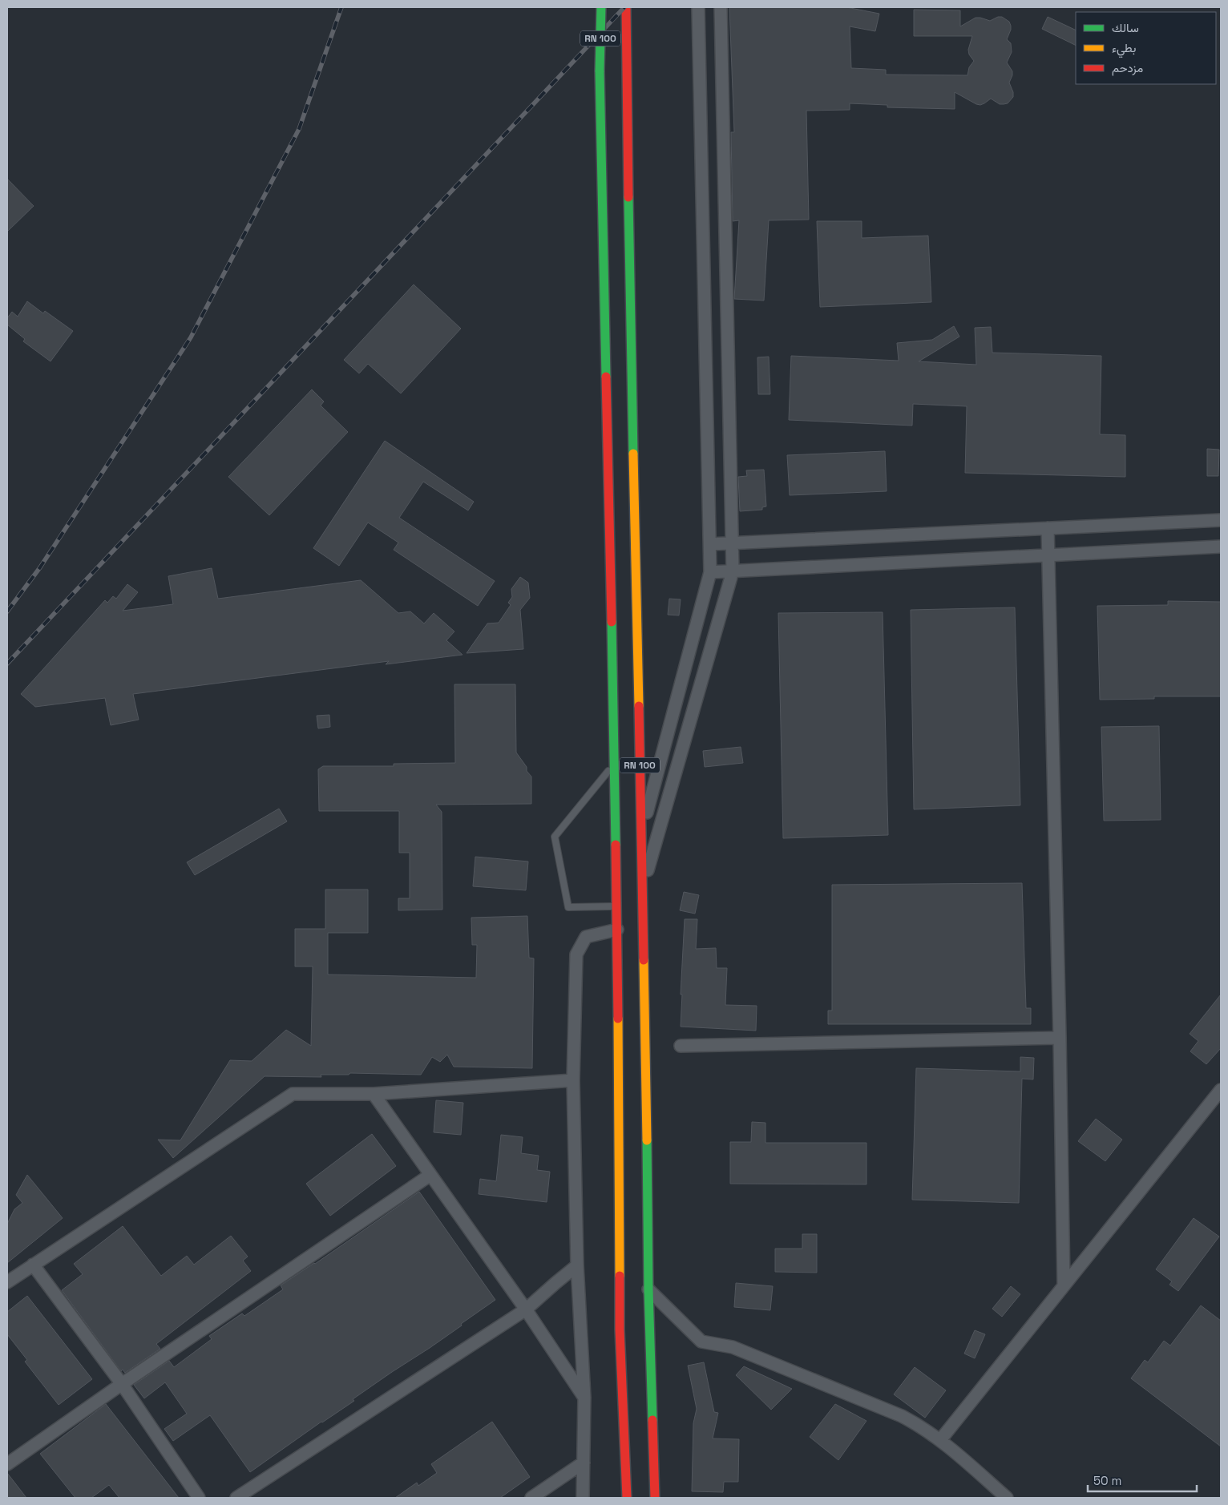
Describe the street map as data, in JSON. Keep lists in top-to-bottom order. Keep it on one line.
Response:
{"streets":{"highway":["RN 100"]},"legend":["سالك","بطيء","مزدحم"],"scale_bar":"50 m"}
